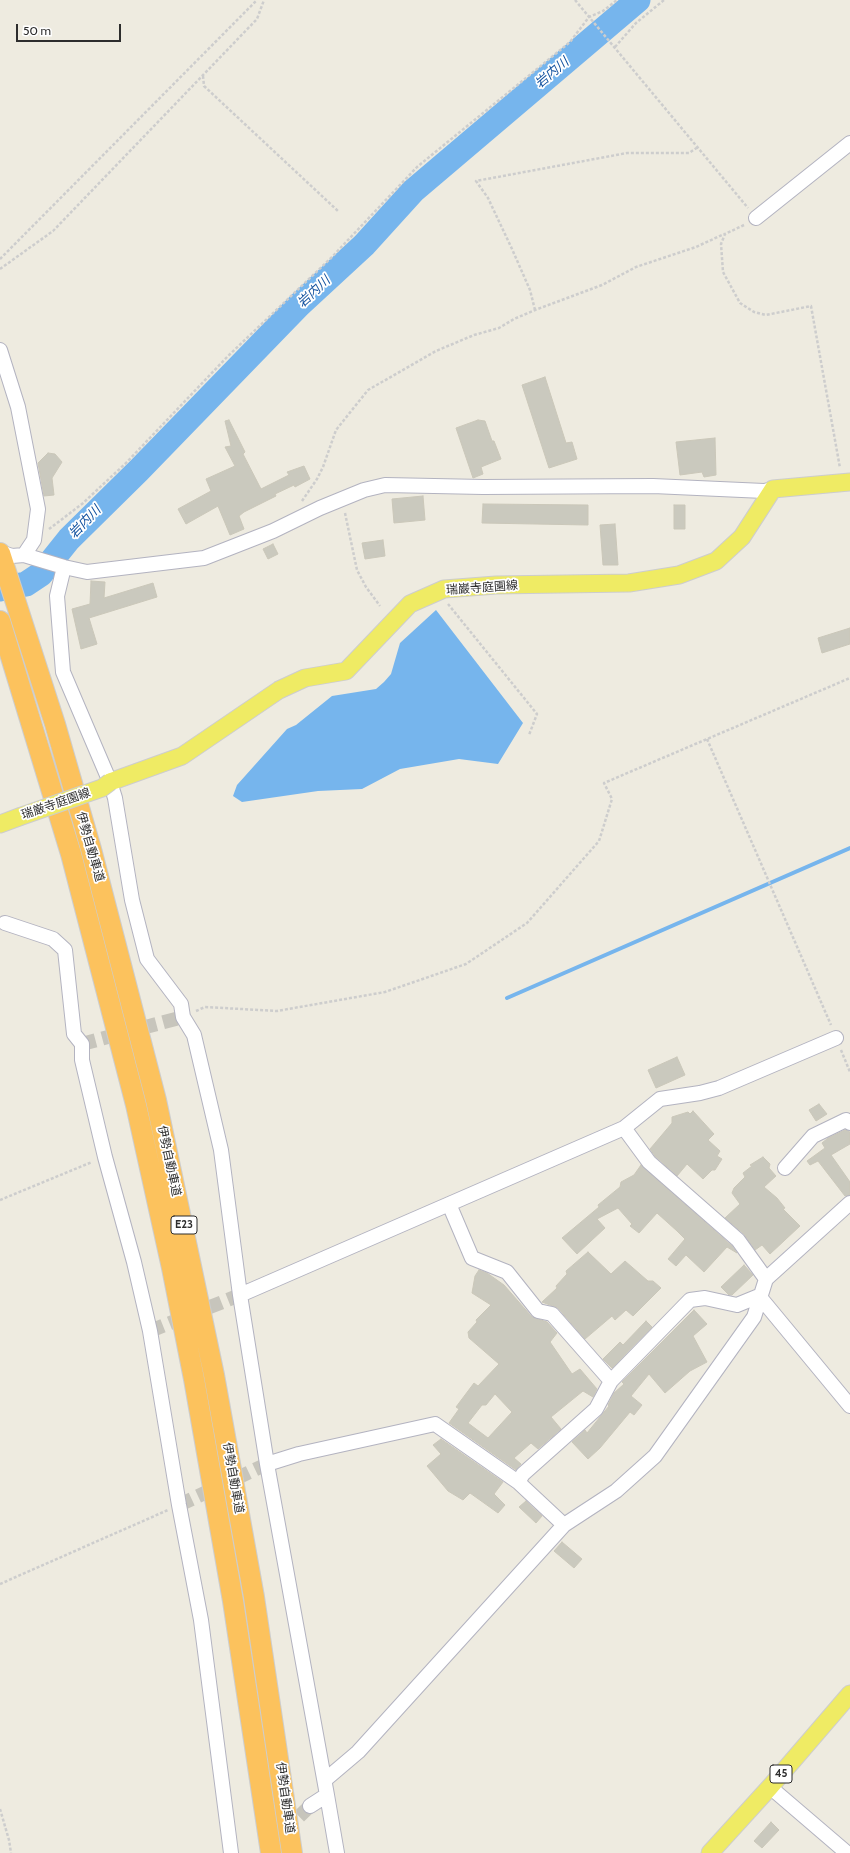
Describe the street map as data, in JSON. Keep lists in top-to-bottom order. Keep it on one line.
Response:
{"streets":{"highway":["伊勢自動車道","E23"],"main road":["瑞巌寺庭園線","瑞厳寺庭園線","45"]},"crossings":[["瑞巌寺庭園線","瑞厳寺庭園線"]],"water":["岩内川"],"scale_bar":"50 m"}
